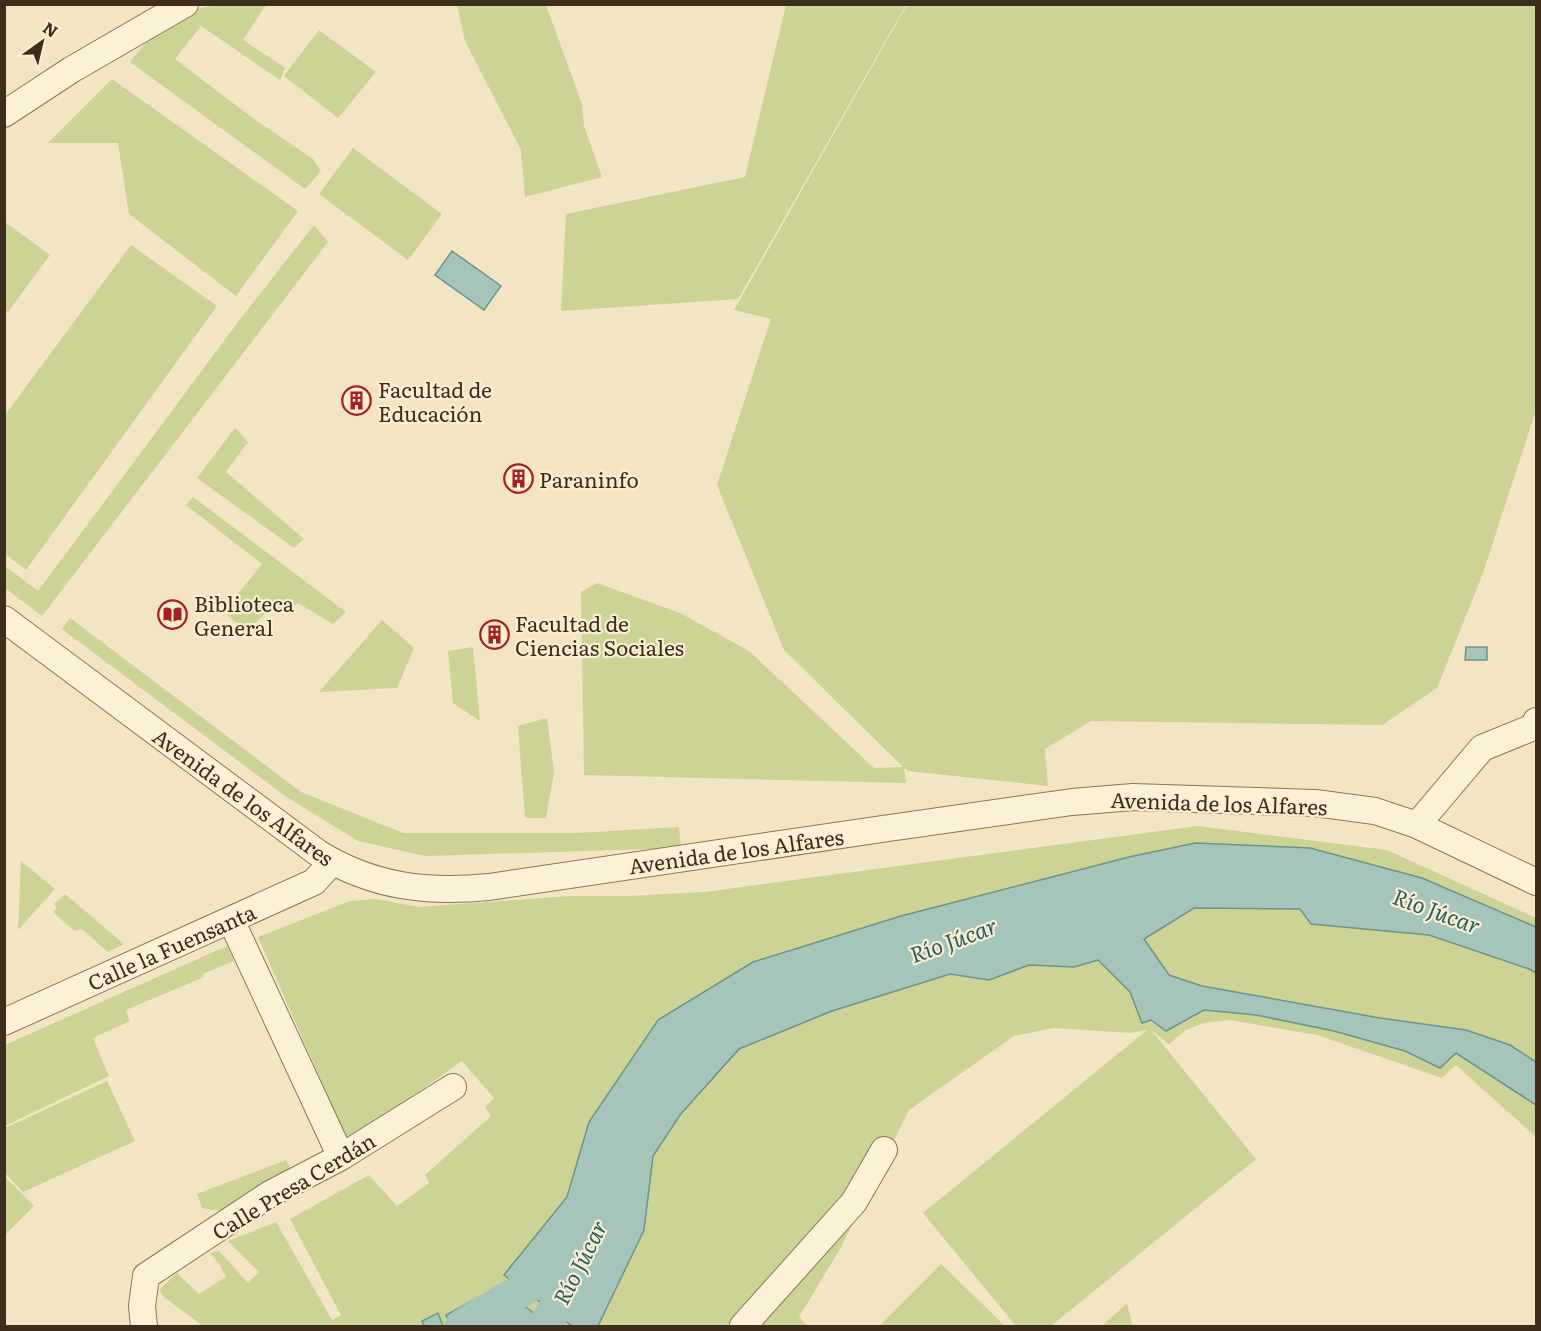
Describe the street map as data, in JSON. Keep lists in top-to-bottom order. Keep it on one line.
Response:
{"streets":{"street":["Avenida de los Alfares","Calle la Fuensanta","Calle Presa Cerdán"]},"crossings":[["Avenida de los Alfares","Calle la Fuensanta"]],"water":["Río Júcar"],"places":{"building":["Facultad de Educación","Paraninfo","Facultad de Ciencias Sociales"],"library":["Biblioteca General"]},"north":"top right"}
